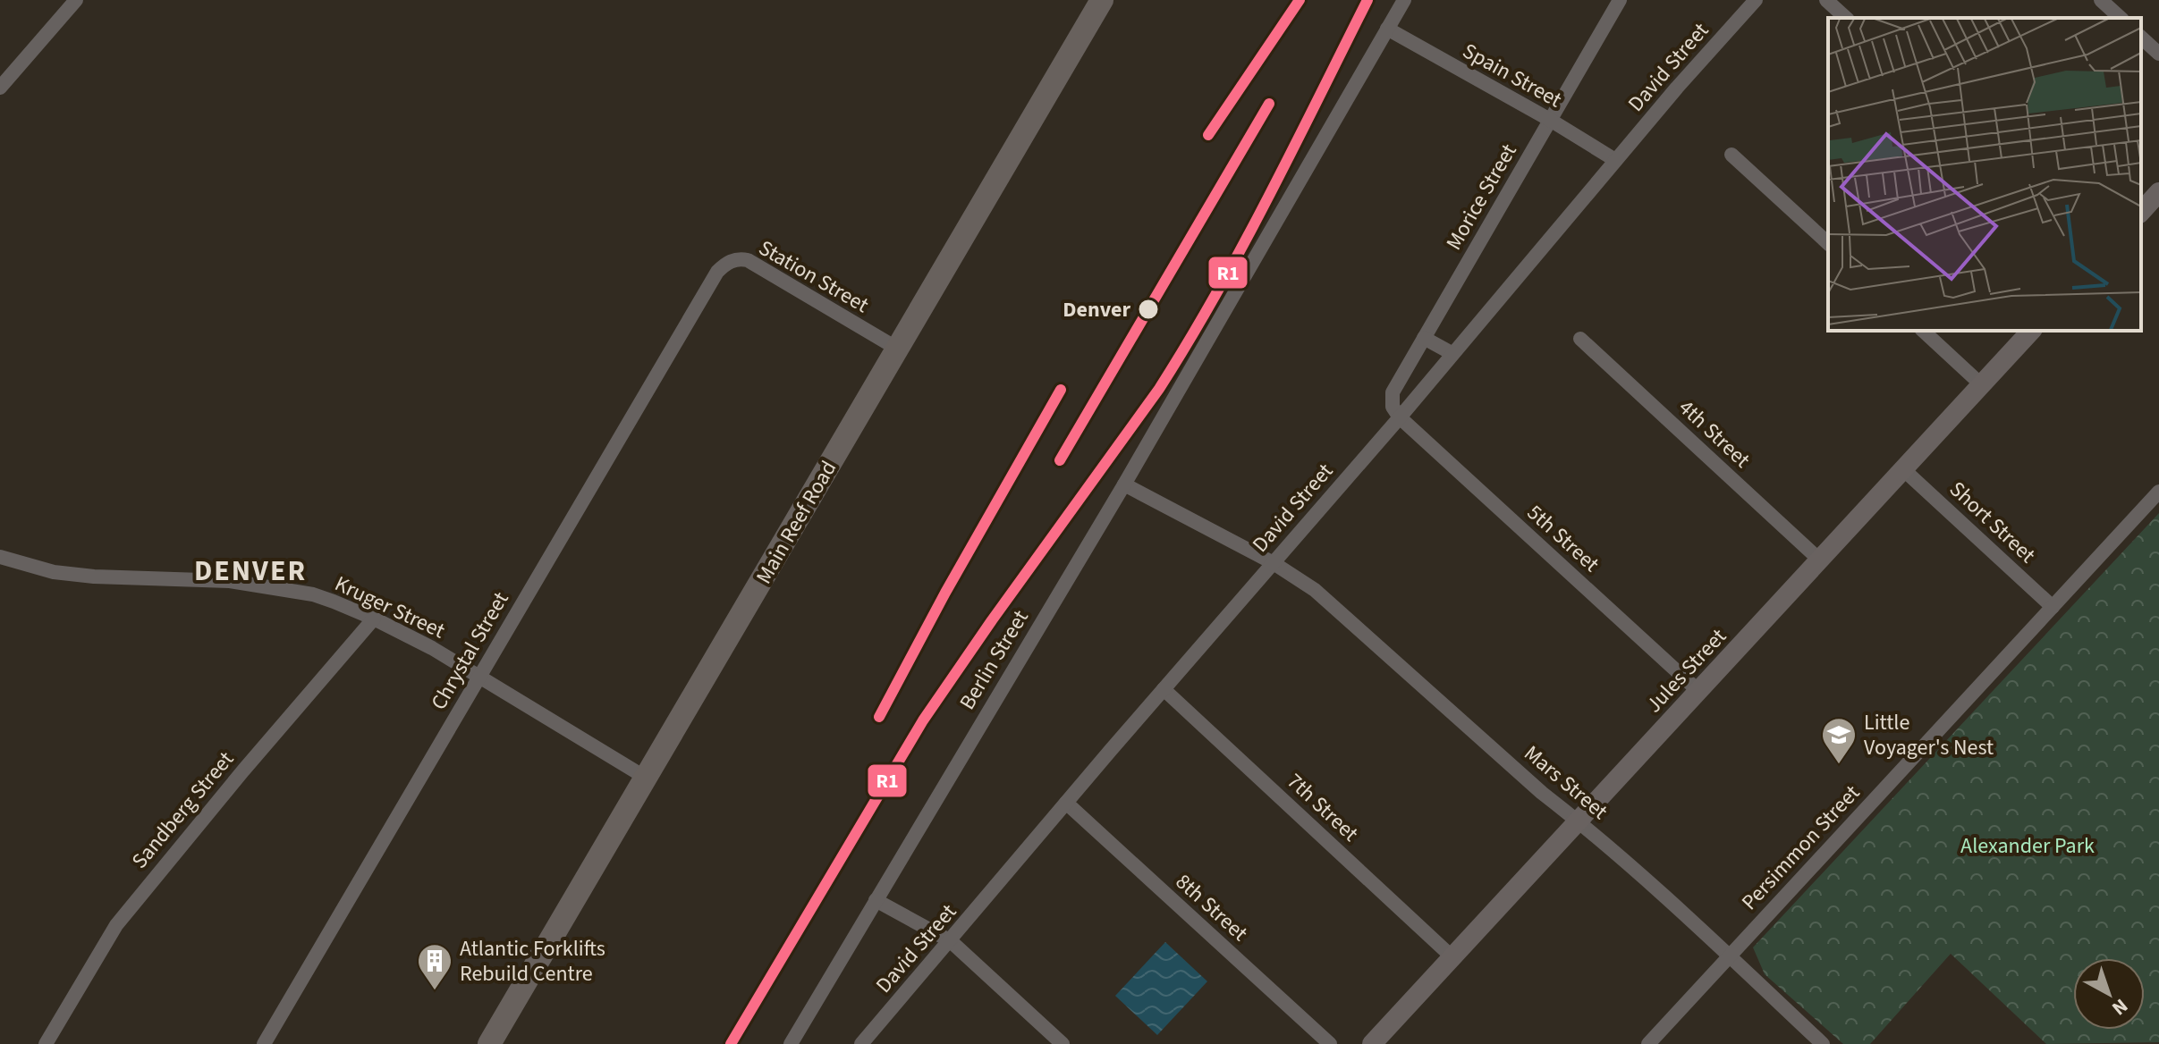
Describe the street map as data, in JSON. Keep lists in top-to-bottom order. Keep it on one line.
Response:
{"streets":{"main road":["Main Reef Road","Jules Street"],"street":["David Street","Spain Street","Morice Street","Station Street","4th Street","Short Street","5th Street","Kruger Street","Chrystal Street","Berlin Street","Mars Street","7th Street","Sandberg Street","Persimmon Street","8th Street"]},"crossings":[["David Street","Spain Street"],["David Street","Morice Street"],["David Street","5th Street"],["David Street","Mars Street"],["David Street","7th Street"],["David Street","8th Street"],["Spain Street","Morice Street"],["Spain Street","Berlin Street"],["Morice Street","5th Street"],["Station Street","Main Reef Road"],["Station Street","Chrystal Street"],["4th Street","Jules Street"],["Main Reef Road","Kruger Street"],["Short Street","Jules Street"],["Short Street","Persimmon Street"],["5th Street","Jules Street"],["Kruger Street","Chrystal Street"],["Kruger Street","Sandberg Street"],["Jules Street","Mars Street"],["Jules Street","7th Street"],["Mars Street","Persimmon Street"]],"districts":["DENVER"],"parks":["Alexander Park"],"places":{"other":["Denver"],"school or university":["Little Voyager's Nest"],"building":["Atlantic Forklifts Rebuild Centre"]},"lines":["transit line R1"],"north":"bottom right"}
